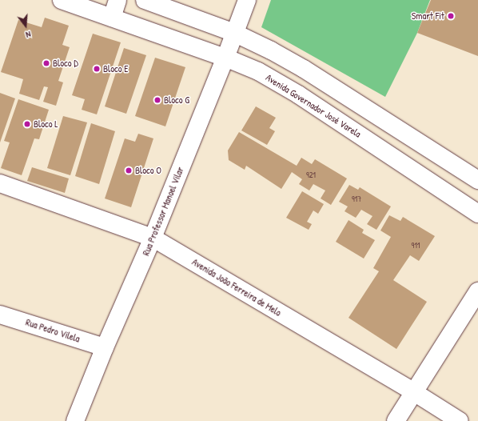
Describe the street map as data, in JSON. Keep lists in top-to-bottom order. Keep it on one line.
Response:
{"streets":{"street":["Avenida Governador José Varela","Rua Professor Manoel Vilar","Avenida João Ferreira de Melo","Rua Pedro Vilela"]},"crossings":[["Avenida Governador José Varela","Rua Professor Manoel Vilar"],["Rua Professor Manoel Vilar","Avenida João Ferreira de Melo"],["Rua Professor Manoel Vilar","Rua Pedro Vilela"]],"places":["Smart Fit","Bloco D","Bloco E","Bloco G","Bloco L","Bloco O"],"house_numbers":["921","917","911"],"north":"bottom"}
